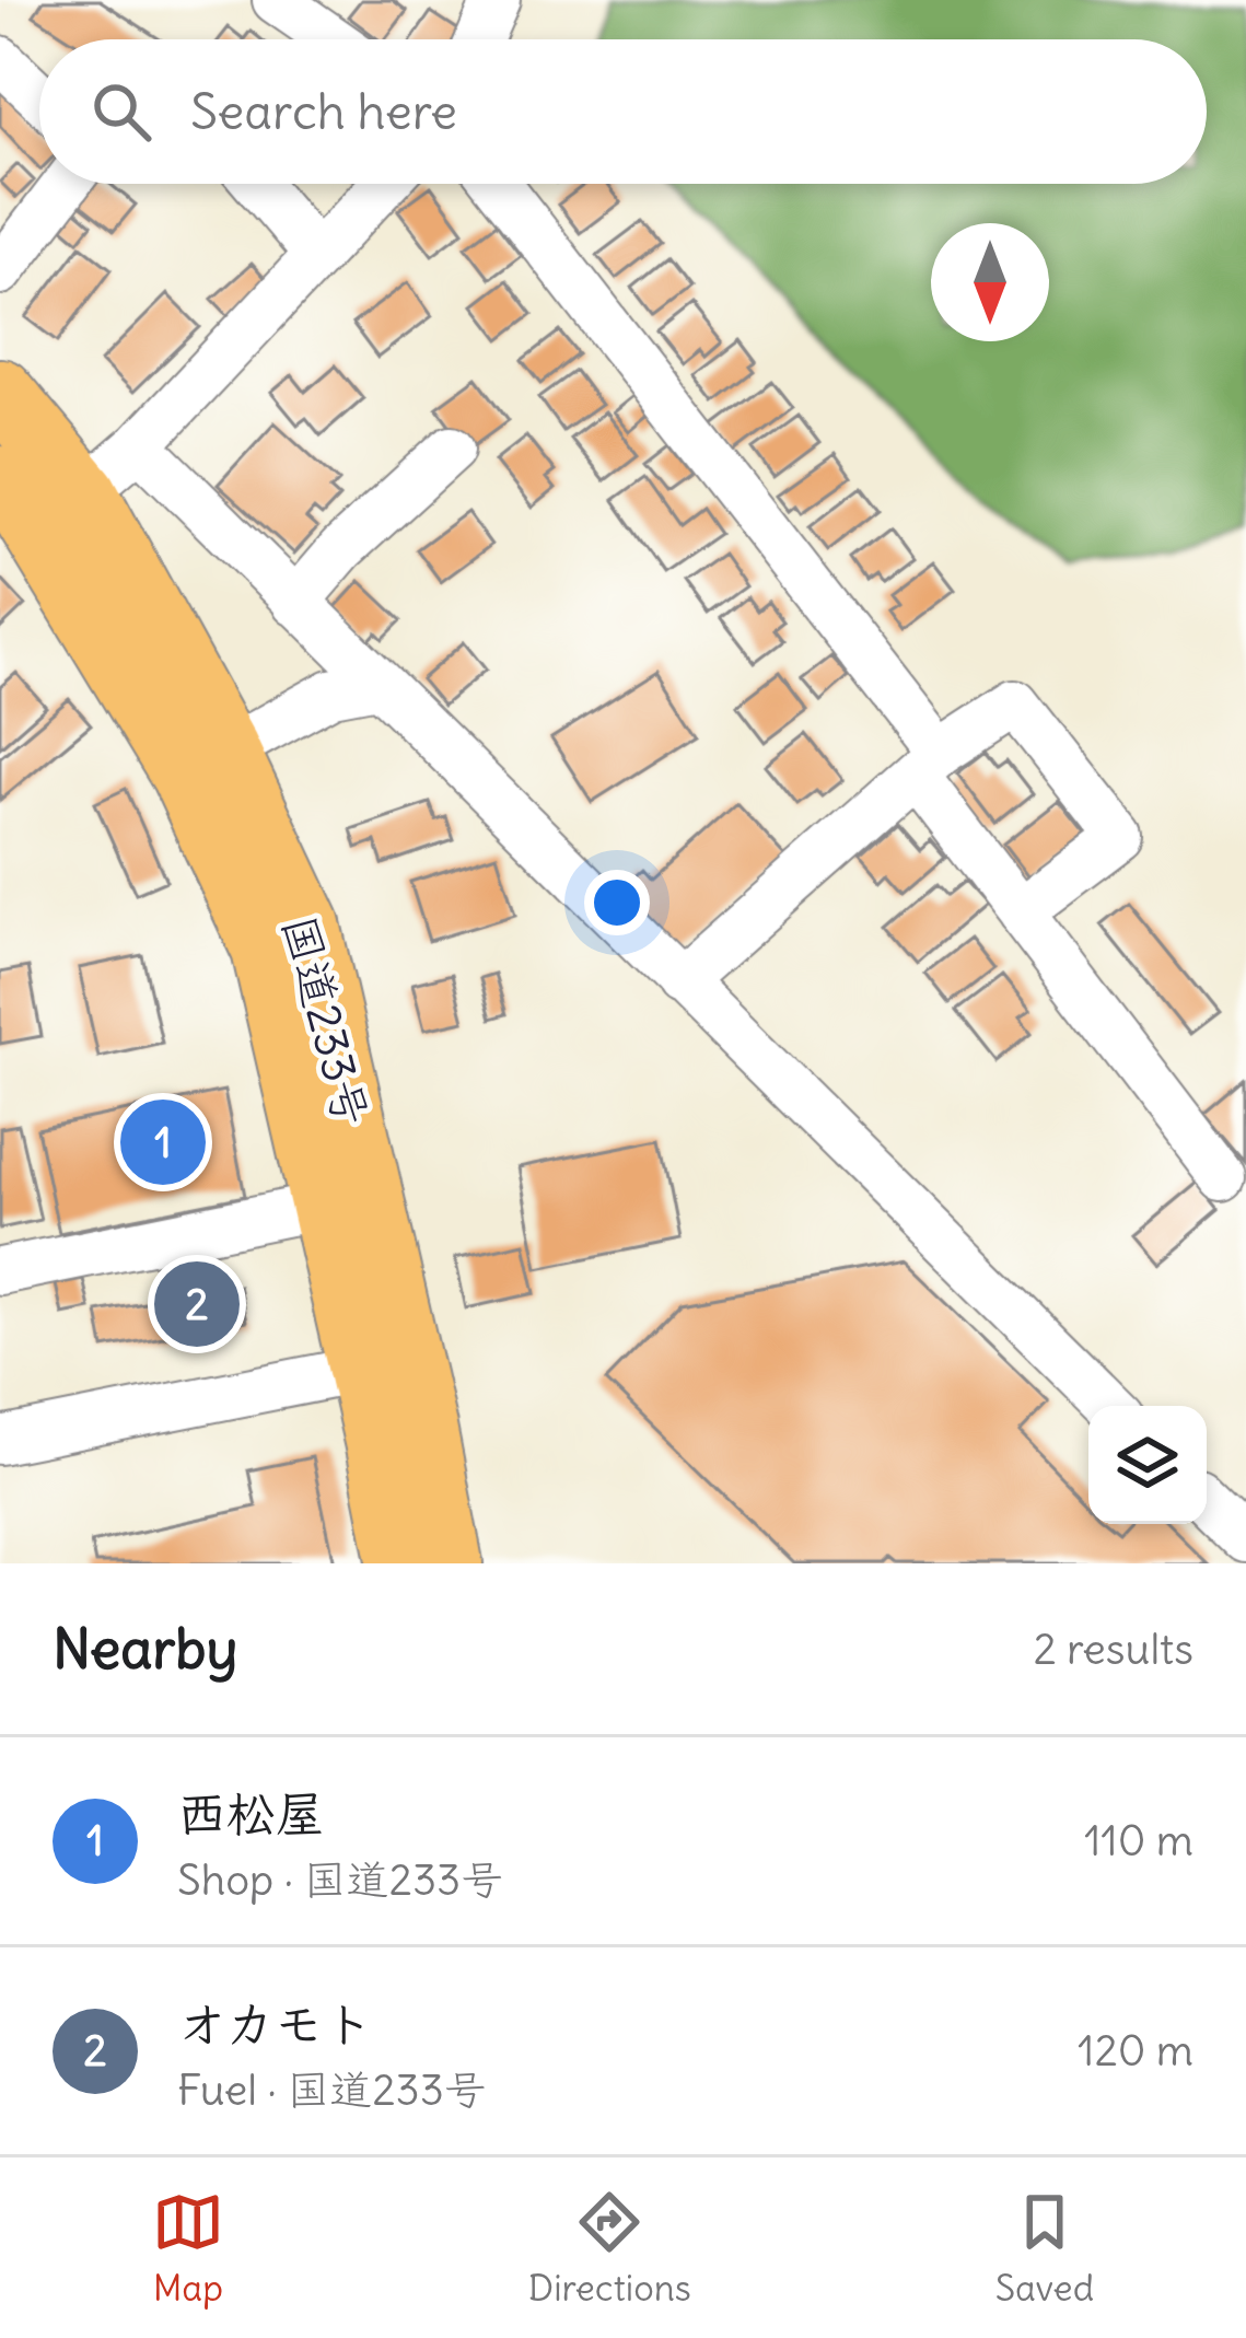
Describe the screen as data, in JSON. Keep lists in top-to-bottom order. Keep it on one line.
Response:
{"streets":{"highway":["国道233号"]},"north":"bottom","page":{"search":"Search here","pins":["1","2"],"heading":["Nearby","2 results"],"list":[{"mark":"1","name":"西松屋","note":"Shop · 国道233号","value":"110 m"},{"mark":"2","name":"オカモト","note":"Fuel · 国道233号","value":"120 m"}],"nav":["Map","Directions","Saved"]}}
